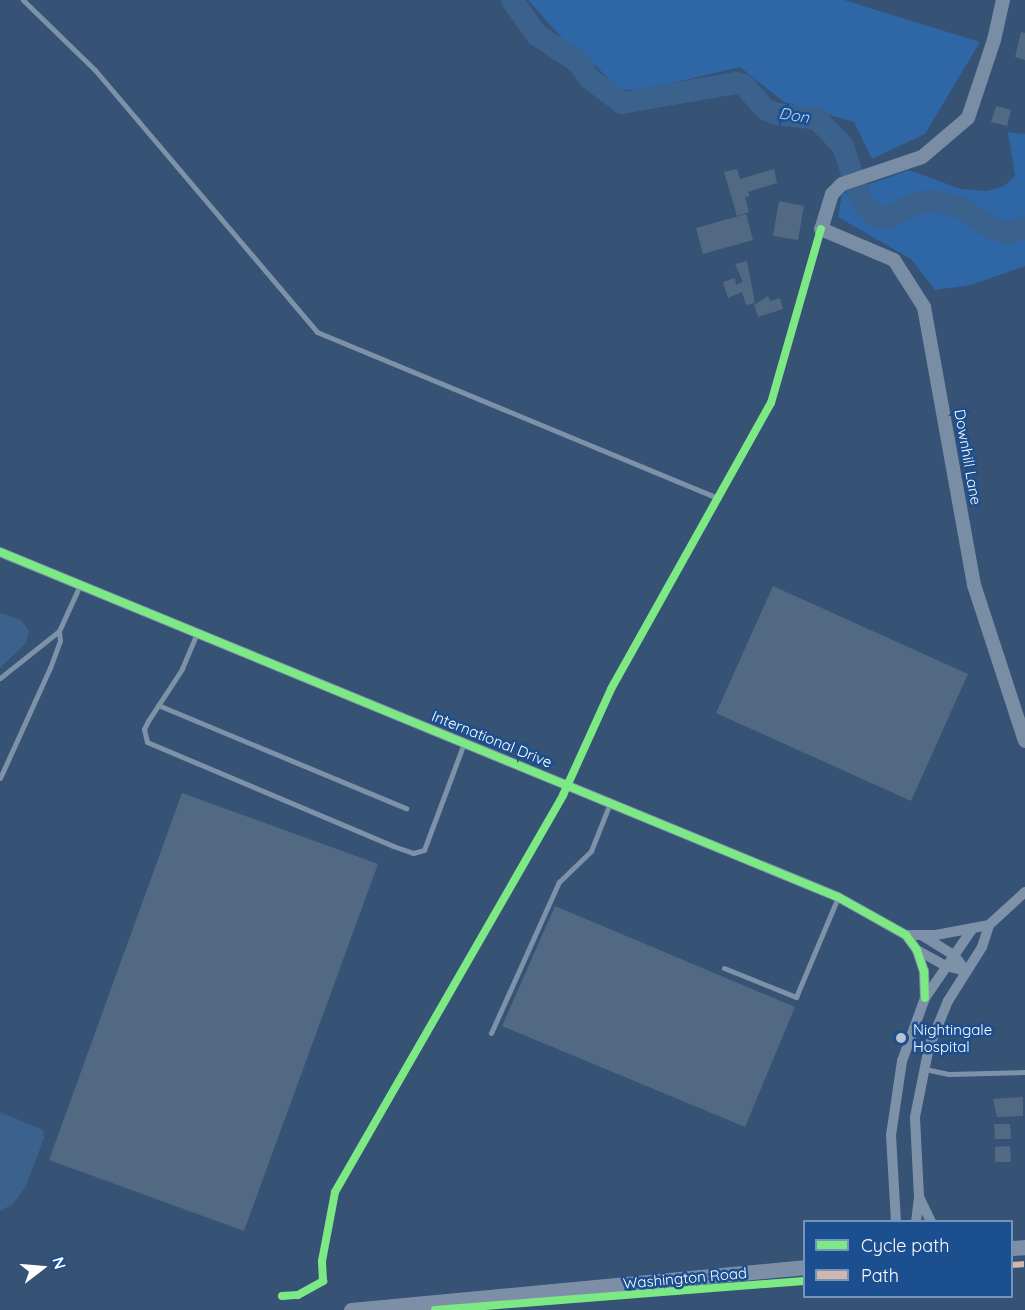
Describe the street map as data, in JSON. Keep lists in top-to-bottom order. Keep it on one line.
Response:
{"streets":{"main road":["Washington Road"],"street":["Downhill Lane","International Drive"]},"water":["Don"],"places":["Nightingale Hospital"],"legend":["Cycle path","Path"],"north":"right"}
